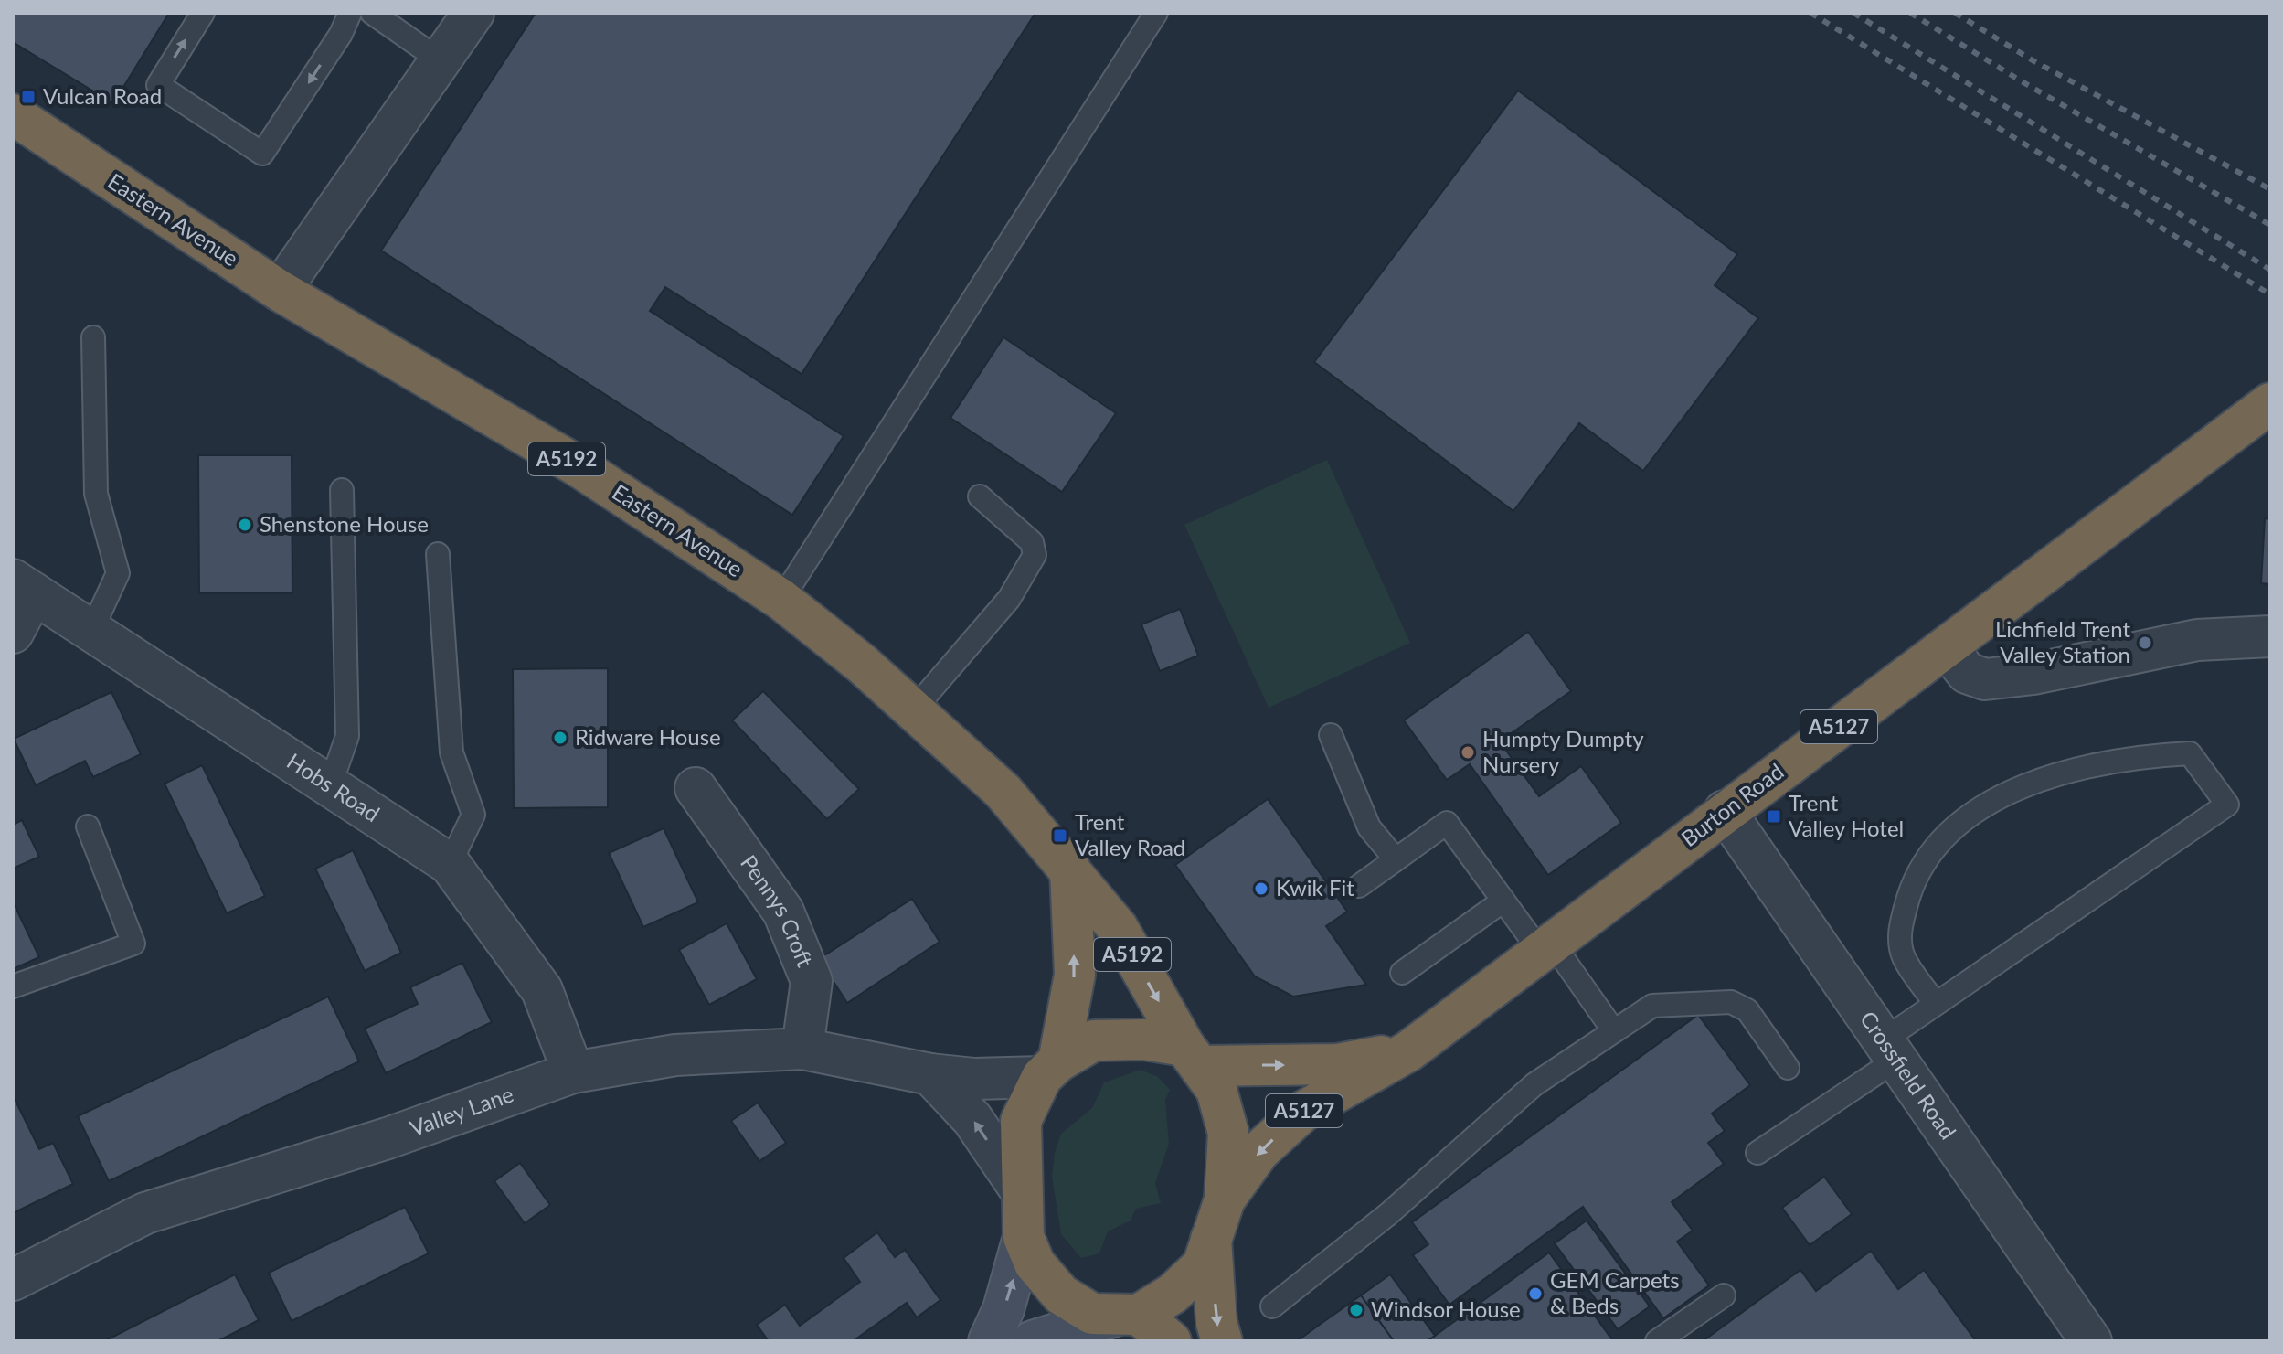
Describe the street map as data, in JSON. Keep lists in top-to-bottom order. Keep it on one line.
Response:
{"streets":{"highway":["Eastern Avenue","A5192","A5127","Burton Road"],"street":["Hobs Road","Pennys Croft","Crossfield Road","Valley Lane"]},"crossings":[["Eastern Avenue","A5192"],["Eastern Avenue","A5127"],["Eastern Avenue","Valley Lane"],["A5192","A5127"],["A5192","Valley Lane"],["A5127","Burton Road"],["A5127","Valley Lane"],["Hobs Road","Valley Lane"],["Burton Road","Crossfield Road"],["Pennys Croft","Valley Lane"]],"places":{"transit":["Vulcan Road","Trent Valley Hotel","Trent Valley Road"],"other":["Shenstone House","Lichfield Trent Valley Station","Ridware House","Humpty Dumpty Nursery","Kwik Fit","GEM Carpets & Beds","Windsor House"]}}
